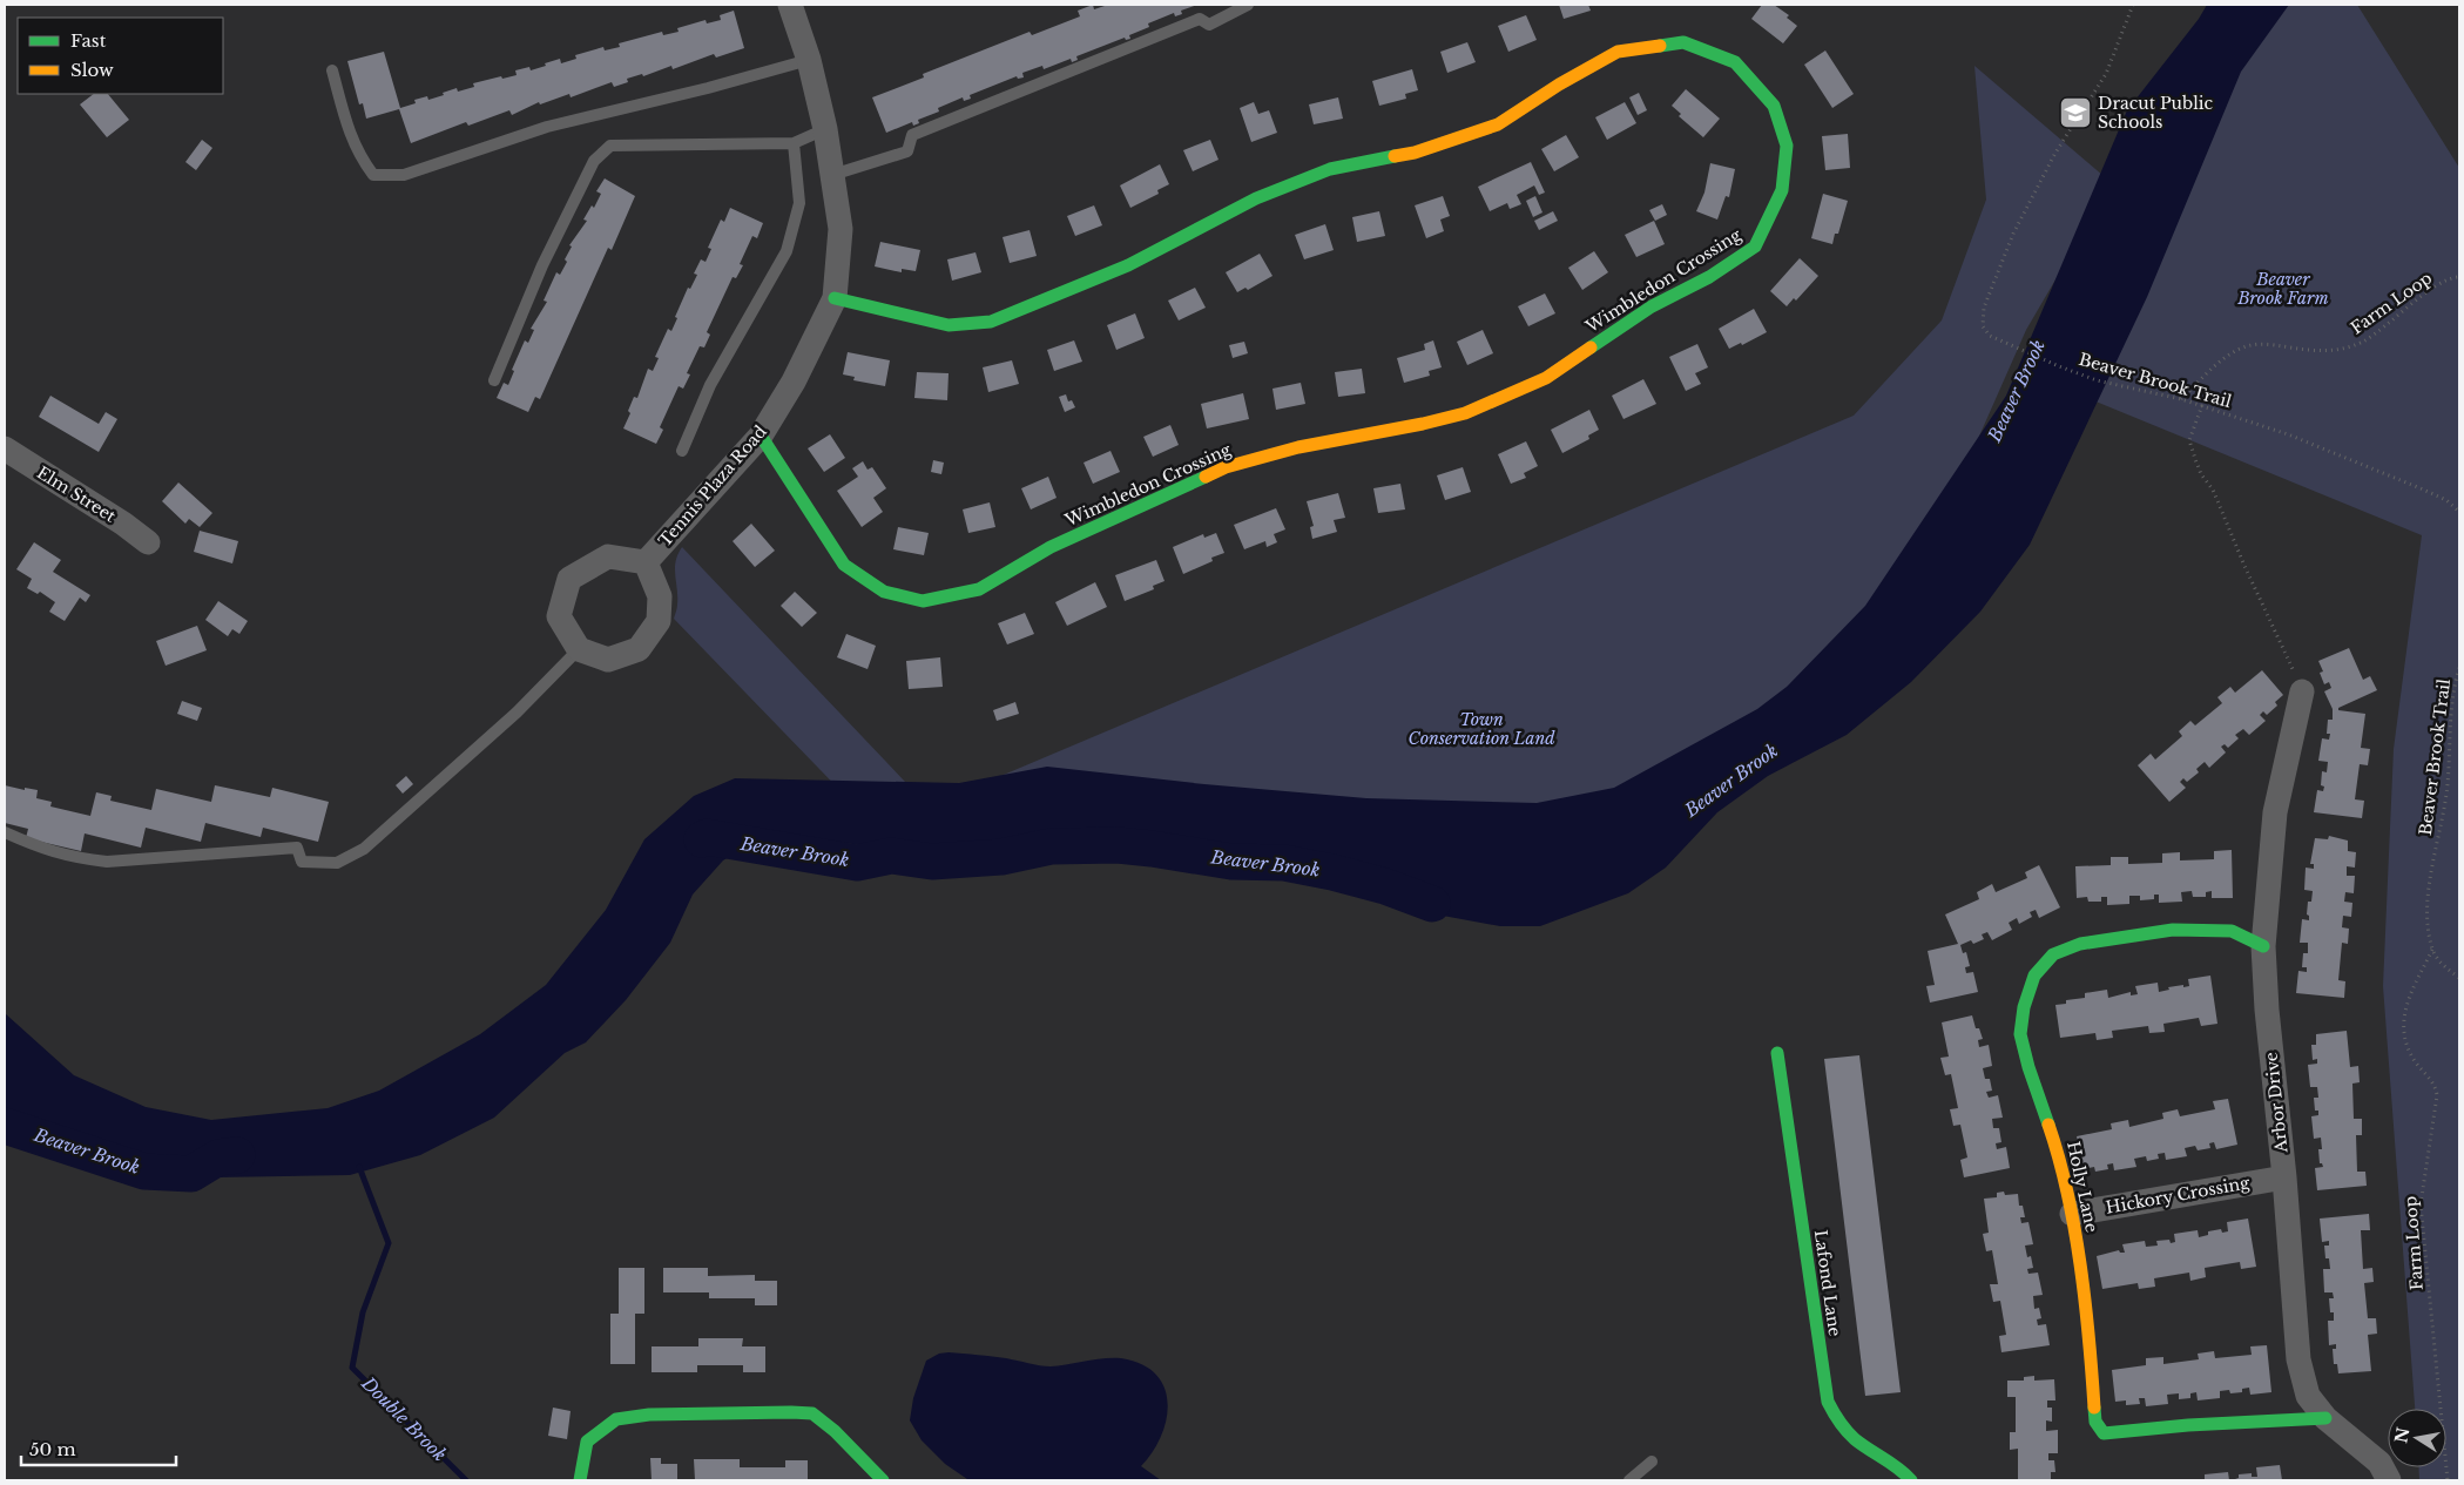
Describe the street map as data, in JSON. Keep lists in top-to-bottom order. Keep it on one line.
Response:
{"streets":{"street":["Wimbledon Crossing","Tennis Plaza Road","Elm Street","Arbor Drive","Holly Lane","Hickory Crossing","Lafond Lane"],"path":["Farm Loop","Beaver Brook Trail"]},"crossings":[["Wimbledon Crossing","Tennis Plaza Road"],["Farm Loop","Beaver Brook Trail"],["Arbor Drive","Holly Lane"],["Arbor Drive","Hickory Crossing"],["Holly Lane","Hickory Crossing"]],"water":["Beaver Brook","Double Brook"],"parks":["Beaver Brook Farm","Town Conservation Land"],"places":{"school or university":["Dracut Public Schools"]},"legend":["Fast","Slow"],"scale_bar":"50 m","north":"left"}
